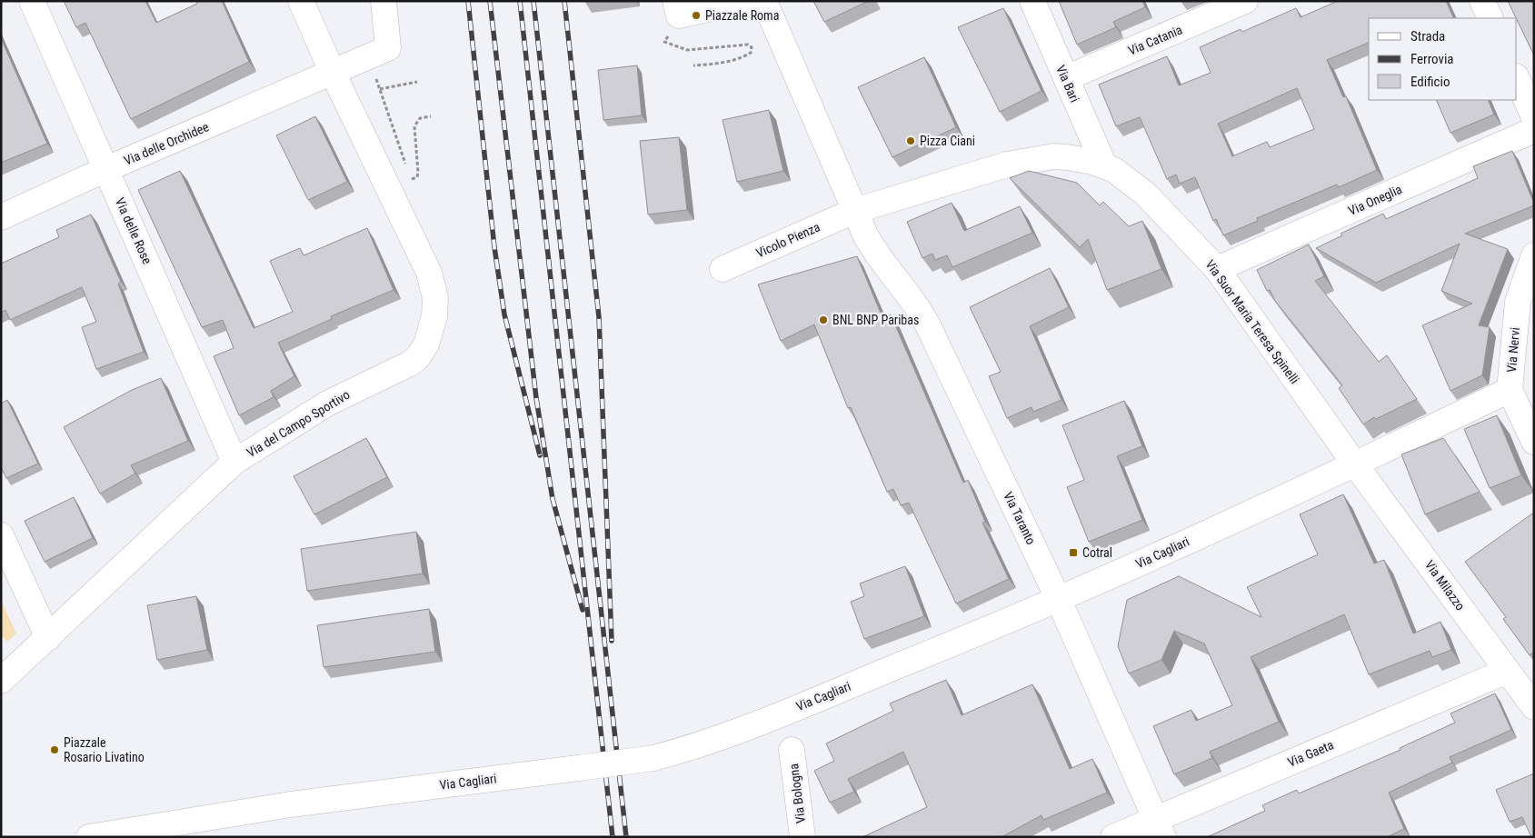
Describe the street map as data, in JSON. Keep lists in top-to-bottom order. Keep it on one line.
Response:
{"streets":{"street":["Via Catania","Via Bari","Via delle Orchidee","Via Oneglia","Via delle Rose","Vicolo Pienza","Via Suor Maria Teresa Spinelli","Via Nervi","Via del Campo Sportivo","Via Taranto","Via Cagliari","Via Milazzo","Via Gaeta","Via Bologna"]},"crossings":[["Via Catania","Via Bari"],["Via Bari","Via Suor Maria Teresa Spinelli"],["Via delle Orchidee","Via delle Rose"],["Via delle Orchidee","Via del Campo Sportivo"],["Via Oneglia","Via Suor Maria Teresa Spinelli"],["Via delle Rose","Via del Campo Sportivo"],["Vicolo Pienza","Via Suor Maria Teresa Spinelli"],["Vicolo Pienza","Via Taranto"],["Via Suor Maria Teresa Spinelli","Via Taranto"],["Via Suor Maria Teresa Spinelli","Via Cagliari"],["Via Suor Maria Teresa Spinelli","Via Milazzo"],["Via Nervi","Via Cagliari"],["Via Taranto","Via Cagliari"],["Via Taranto","Via Gaeta"],["Via Cagliari","Via Milazzo"],["Via Milazzo","Via Gaeta"]],"places":{"other":["Piazzale Roma","Pizza Ciani","BNL BNP Paribas","Piazzale Rosario Livatino"],"transit":["Cotral"]},"legend":["Strada","Ferrovia","Edificio"]}
